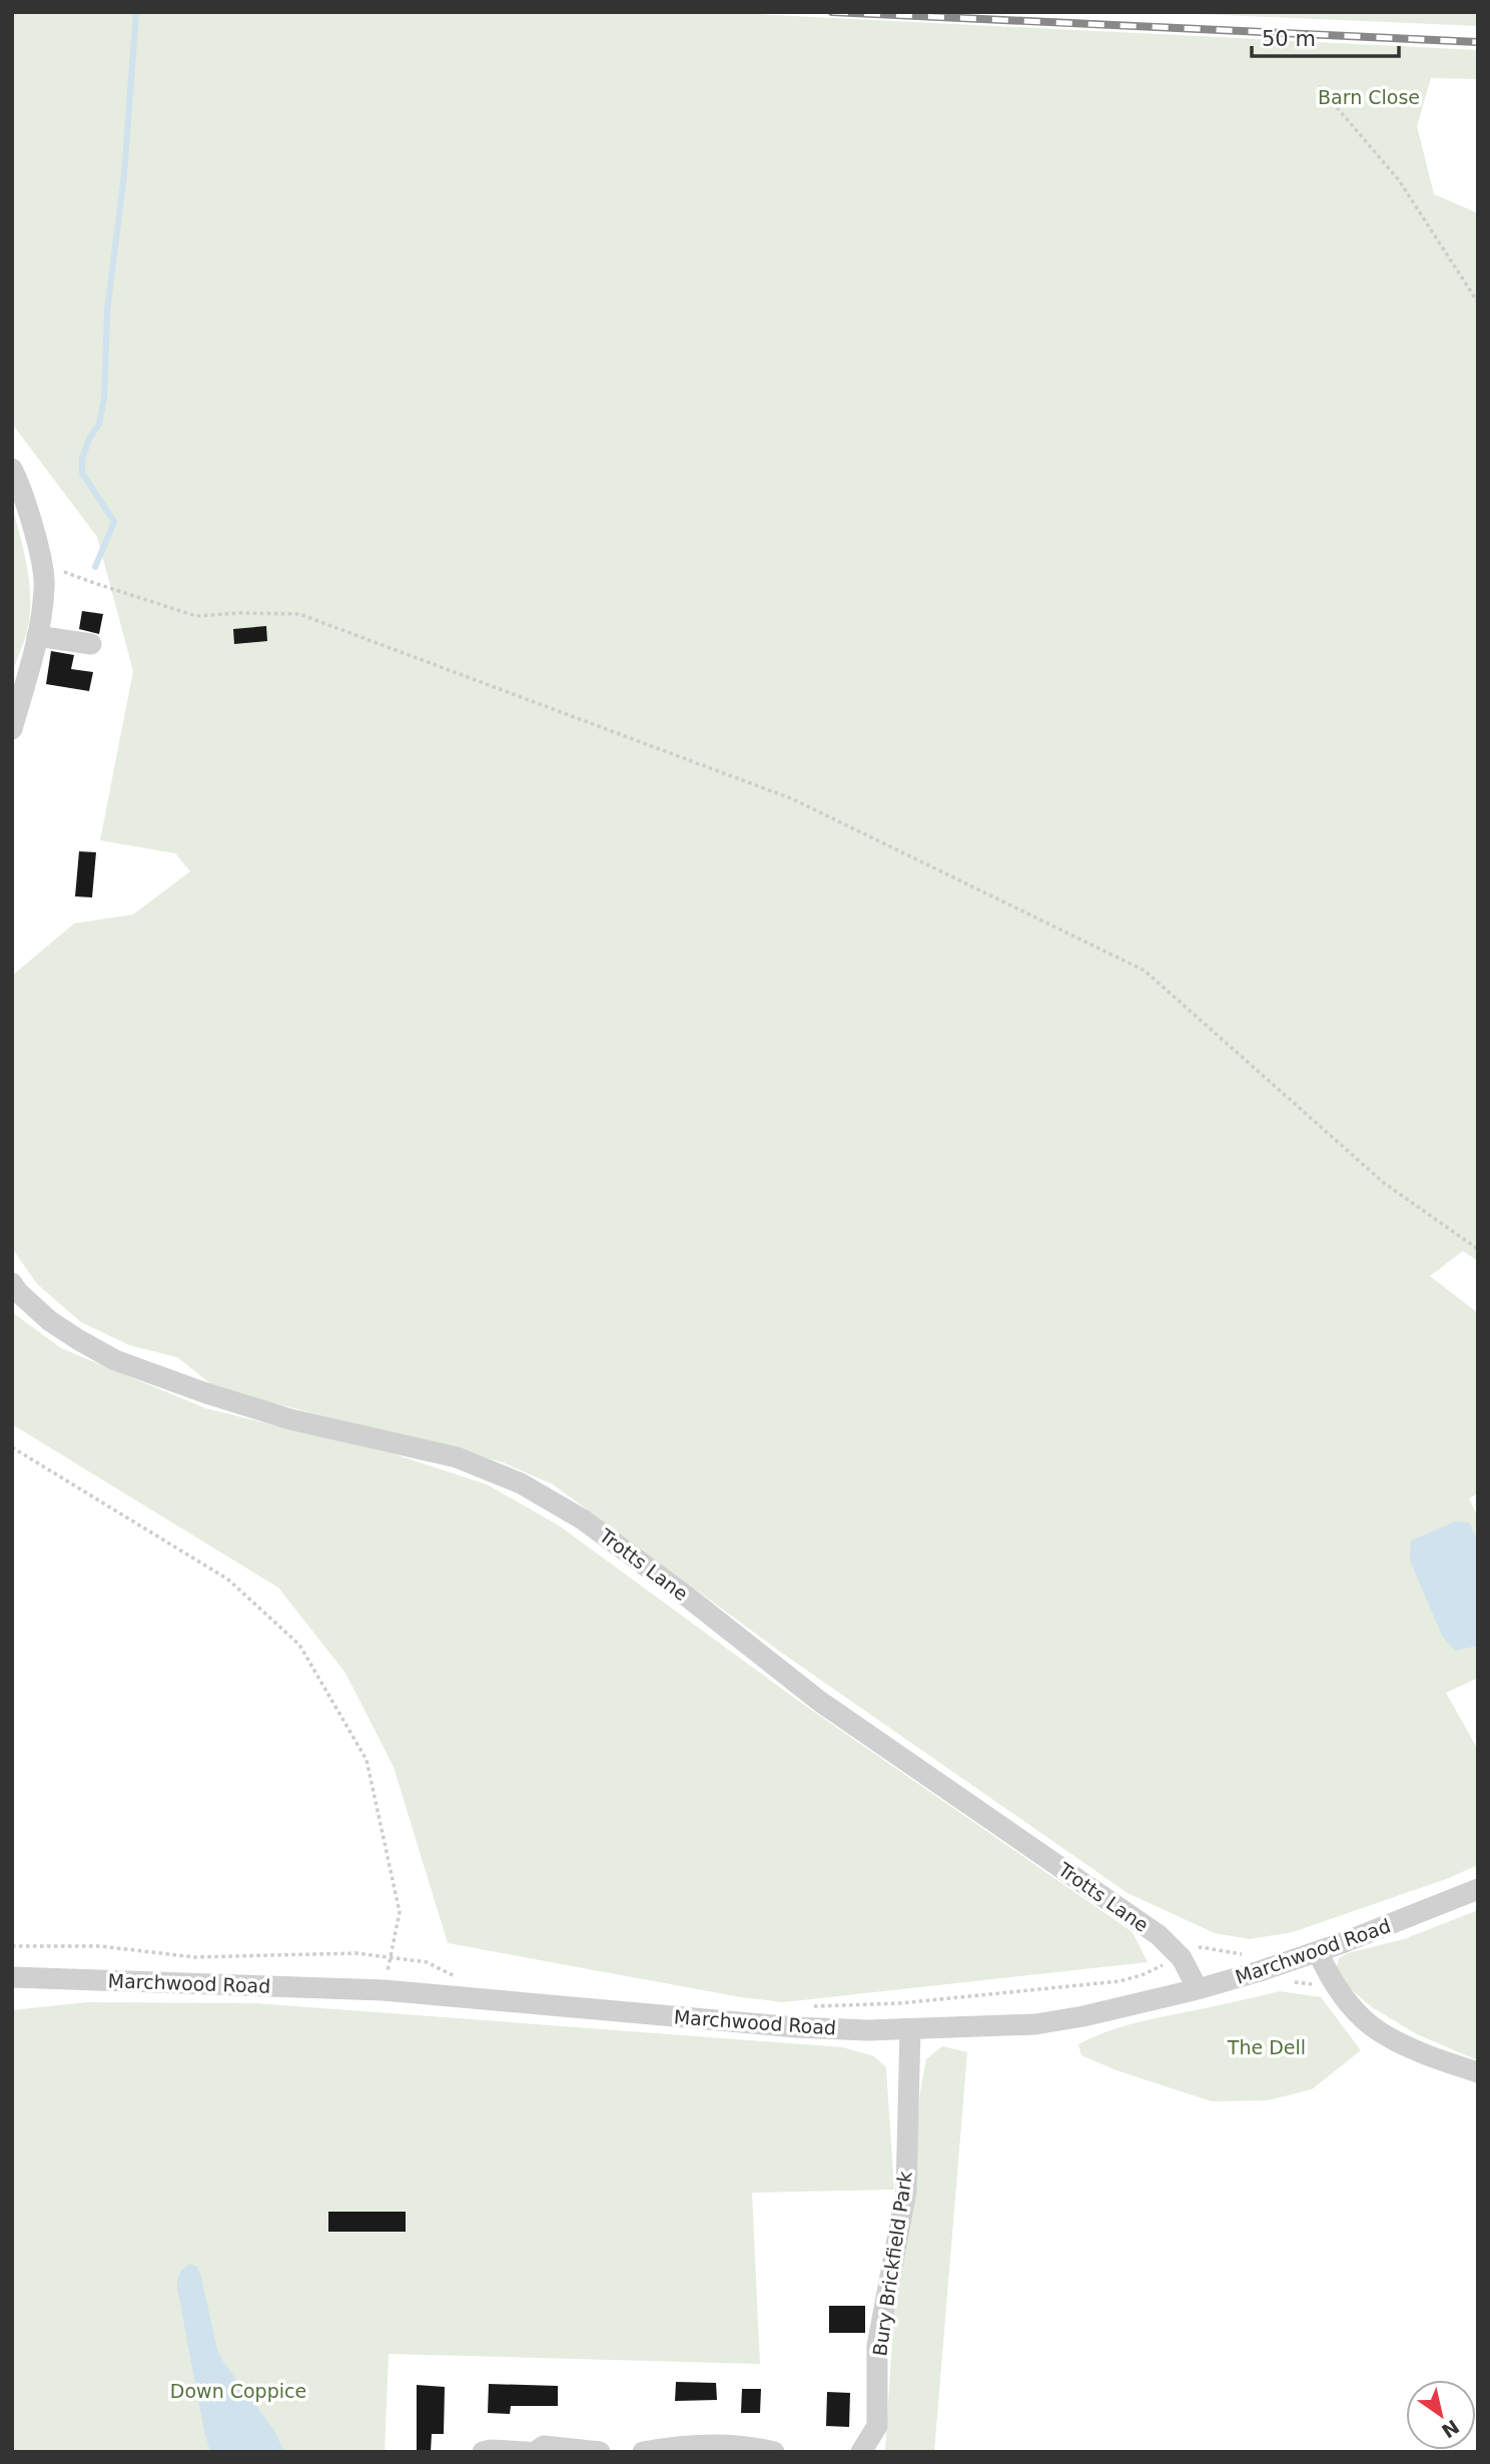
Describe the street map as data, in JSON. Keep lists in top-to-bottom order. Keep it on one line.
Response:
{"streets":{"street":["Trotts Lane","Marchwood Road","Bury Brickfield Park"]},"crossings":[["Trotts Lane","Marchwood Road"],["Marchwood Road","Bury Brickfield Park"]],"parks":["Barn Close","The Dell","Down Coppice"],"scale_bar":"50 m","north":"bottom right"}
